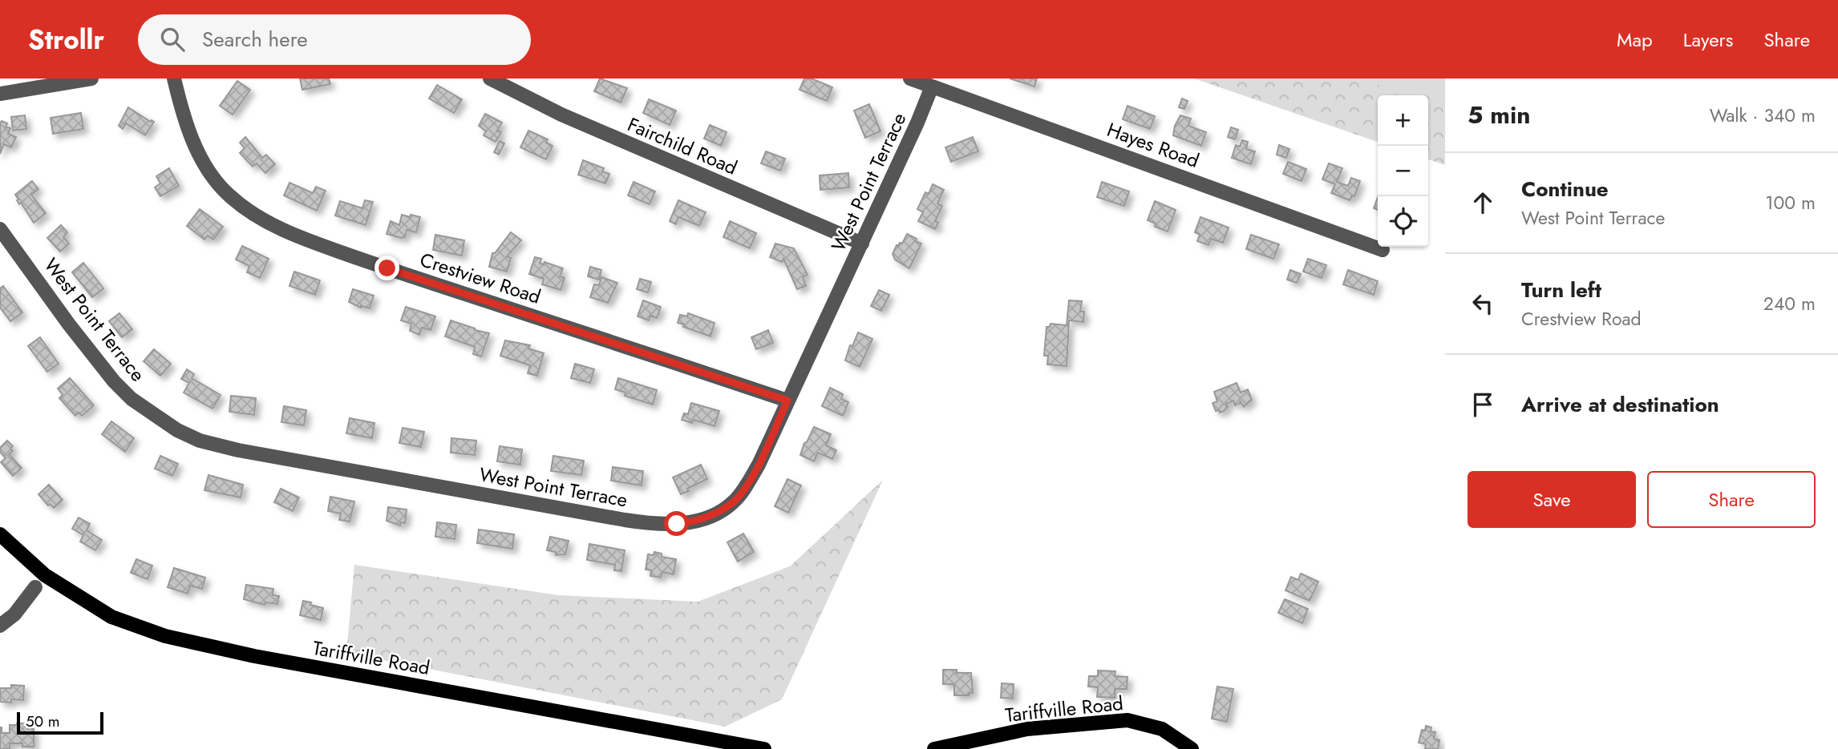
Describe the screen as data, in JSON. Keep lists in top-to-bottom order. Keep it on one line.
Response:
{"streets":{"main road":["Tariffville Road"],"street":["Hayes Road","Fairchild Road","West Point Terrace","Crestview Road"]},"crossings":[["Hayes Road","West Point Terrace"],["Fairchild Road","West Point Terrace"],["West Point Terrace","Crestview Road"]],"scale_bar":"50 m","page":{"header":"Strollr","search":"Search here","nav":["Map","Layers","Share"],"heading":["5 min","Walk · 340 m"],"map_buttons":["+","−"],"list":[["Continue","West Point Terrace","100 m"],["Turn left","Crestview Road","240 m"],"Arrive at destination"],"buttons":["Save","Share"],"scale":"50 m"}}
